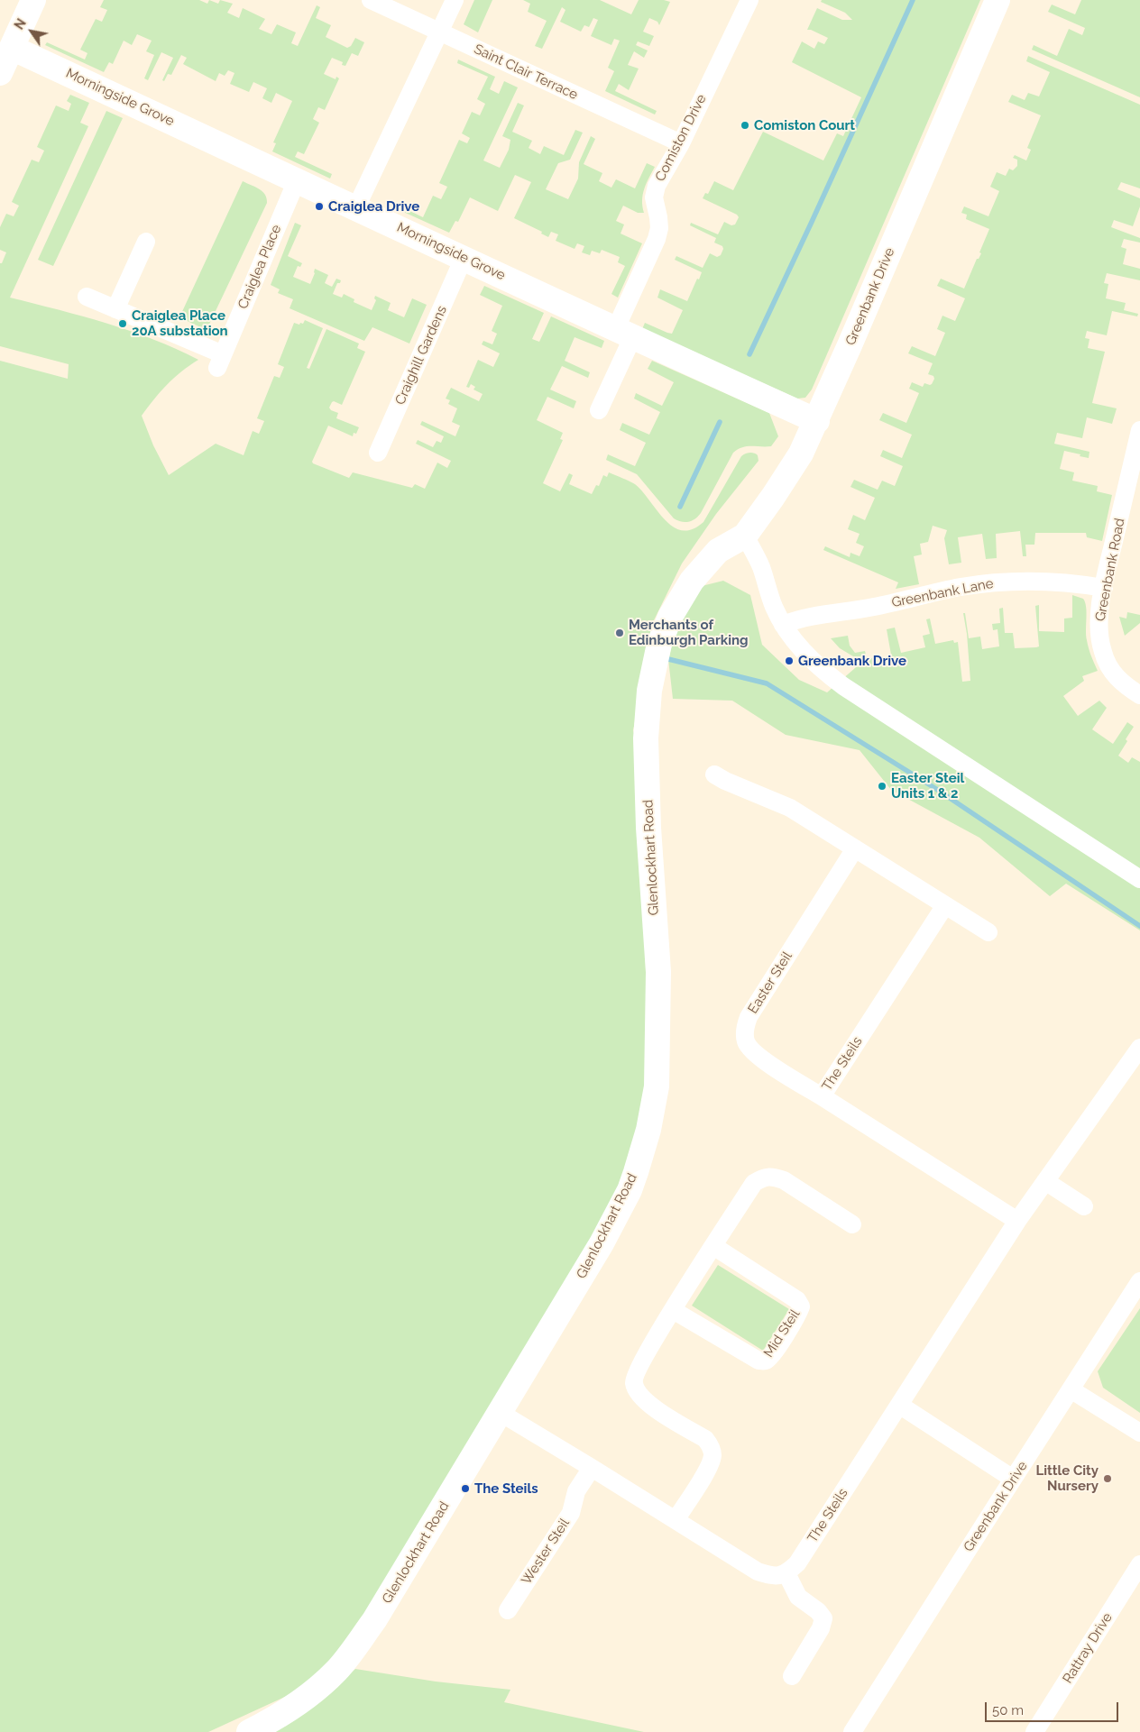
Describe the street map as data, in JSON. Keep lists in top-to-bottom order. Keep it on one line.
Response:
{"streets":{"street":["Saint Clair Terrace","Morningside Grove","Comiston Drive","Craiglea Place","Greenbank Drive","Craighill Gardens","Greenbank Road","Greenbank Lane","Glenlockhart Road","Easter Steil","The Steils","Mid Steil","Wester Steil","Rattray Drive"]},"crossings":[["Saint Clair Terrace","Comiston Drive"],["Morningside Grove","Comiston Drive"],["Morningside Grove","Craiglea Place"],["Morningside Grove","Greenbank Drive"],["Morningside Grove","Craighill Gardens"],["Greenbank Drive","Glenlockhart Road"],["Greenbank Road","Greenbank Lane"],["Easter Steil","The Steils"]],"places":["Comiston Court","Craiglea Drive","Craiglea Place 20A substation","Merchants of Edinburgh Parking","Greenbank Drive","Easter Steil Units 1 & 2","Little City Nursery","The Steils"],"scale_bar":"50 m","north":"top left"}
